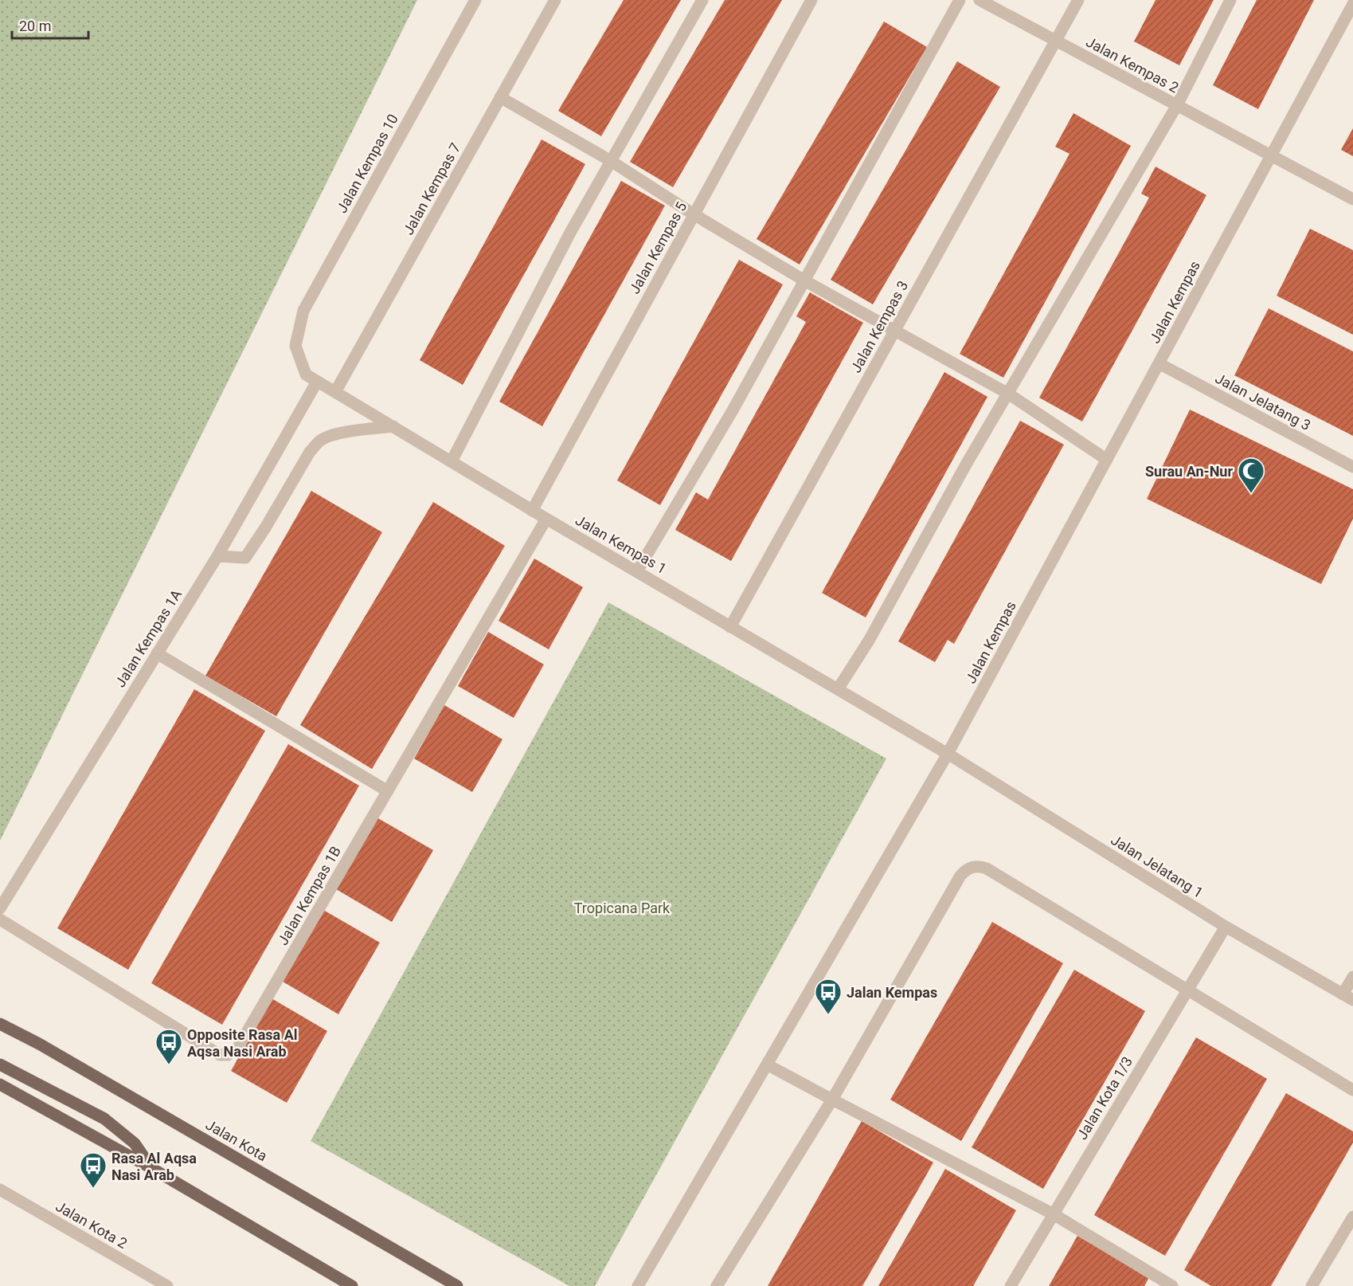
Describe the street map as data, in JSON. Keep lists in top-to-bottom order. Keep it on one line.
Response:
{"streets":{"main road":["Jalan Kota"],"street":["Jalan Kempas 2","Jalan Kempas 10","Jalan Kempas 7","Jalan Kempas 5","Jalan Kempas","Jalan Kempas 3","Jalan Jelatang 3","Jalan Kempas 1","Jalan Kempas 1A","Jalan Jelatang 1","Jalan Kempas 1B","Jalan Kota 1/3","Jalan Kota 2"]},"crossings":[["Jalan Kempas 2","Jalan Kempas"],["Jalan Kempas 2","Jalan Kempas 3"],["Jalan Kempas 10","Jalan Kempas 1"],["Jalan Kempas 7","Jalan Kempas 1"],["Jalan Kempas 5","Jalan Kempas 1"],["Jalan Kempas","Jalan Jelatang 3"],["Jalan Kempas","Jalan Kempas 1"],["Jalan Kempas","Jalan Jelatang 1"],["Jalan Kempas 3","Jalan Kempas 1"],["Jalan Kempas 1","Jalan Kempas 1A"],["Jalan Kempas 1","Jalan Jelatang 1"],["Jalan Kempas 1","Jalan Kempas 1B"],["Jalan Jelatang 1","Jalan Kota 1/3"]],"parks":["Tropicana Park"],"places":{"mosque":["Surau An-Nur"],"bus stop":["Jalan Kempas","Opposite Rasa Al Aqsa Nasi Arab","Rasa Al Aqsa Nasi Arab"]},"scale_bar":"20 m"}
